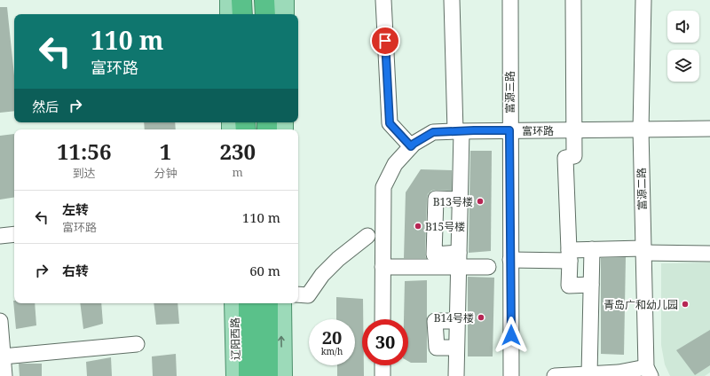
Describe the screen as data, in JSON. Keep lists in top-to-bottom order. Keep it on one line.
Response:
{"streets":{"main road":["辽阳西路"],"street":["富源三路","富环路","富源二路"]},"crossings":[["富源三路","富环路"],["富环路","富源二路"]],"places":["B13号楼","B15号楼","青岛广和幼儿园","B14号楼"],"page":{"turn":["110 m","富环路"],"then":"然后","eta":["11:56","到达","1","分钟","230","m"],"list":[{"name":"左转","note":"富环路","value":"110 m"},{"name":"右转","value":"60 m"}],"speed":"20 km/h","limit":"30"}}
